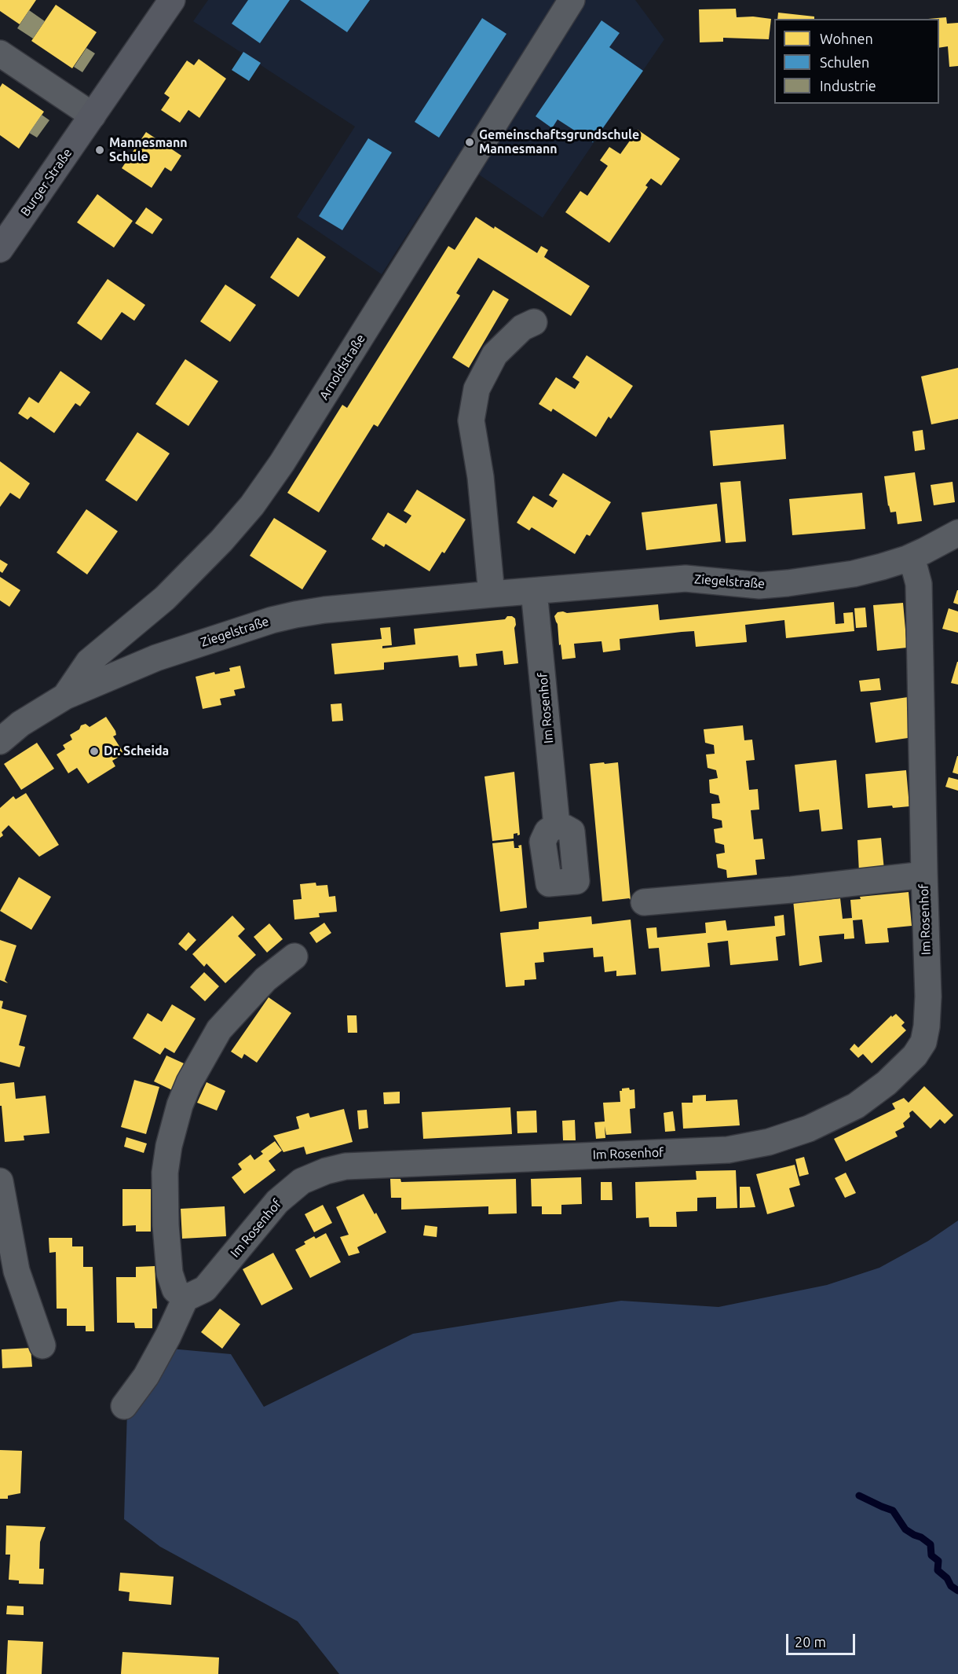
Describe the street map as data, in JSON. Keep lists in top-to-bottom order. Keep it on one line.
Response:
{"streets":{"main road":["Burger Straße"],"street":["Arnoldstraße","Ziegelstraße","Im Rosenhof"]},"crossings":[["Arnoldstraße","Ziegelstraße"],["Ziegelstraße","Im Rosenhof"]],"places":["Gemeinschaftsgrundschule Mannesmann","Mannesmann Schule","Dr. Scheida"],"legend":["Wohnen","Schulen","Industrie"],"scale_bar":"20 m"}
